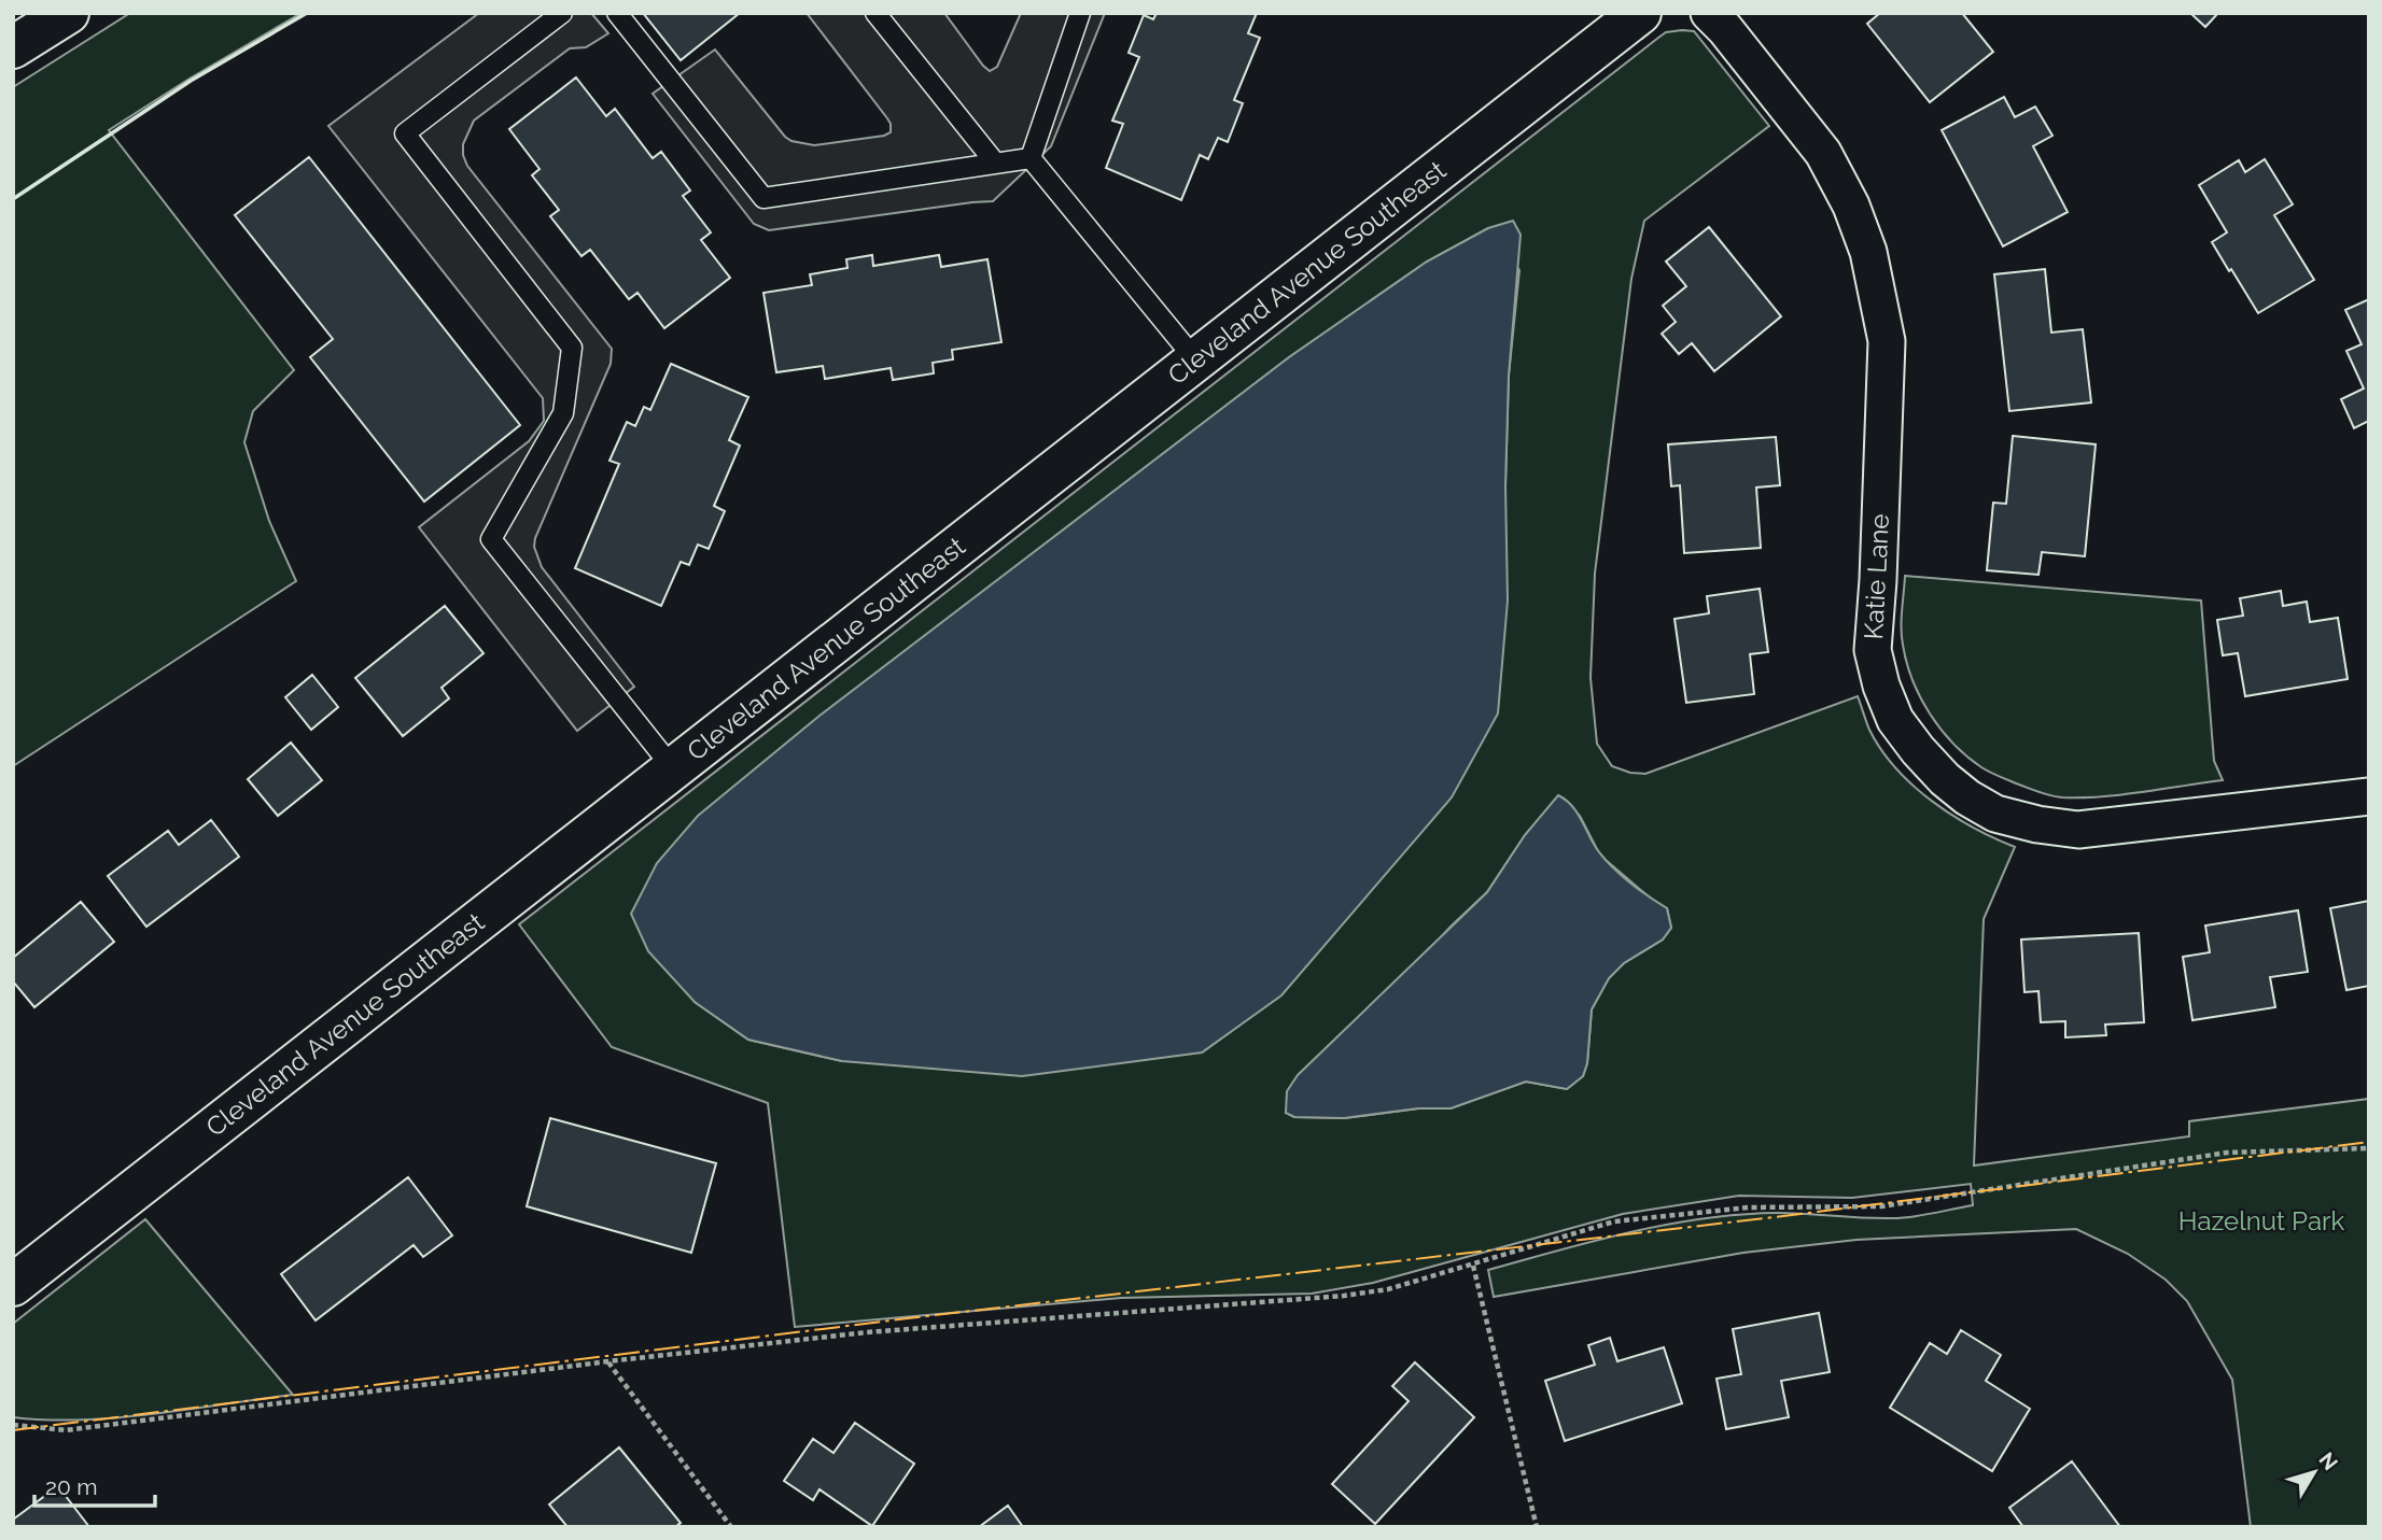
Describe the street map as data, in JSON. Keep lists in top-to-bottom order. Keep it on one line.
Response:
{"streets":{"main road":["Cleveland Avenue Southeast"],"street":["Katie Lane"]},"parks":["Hazelnut Park"],"scale_bar":"20 m","north":"top right"}
